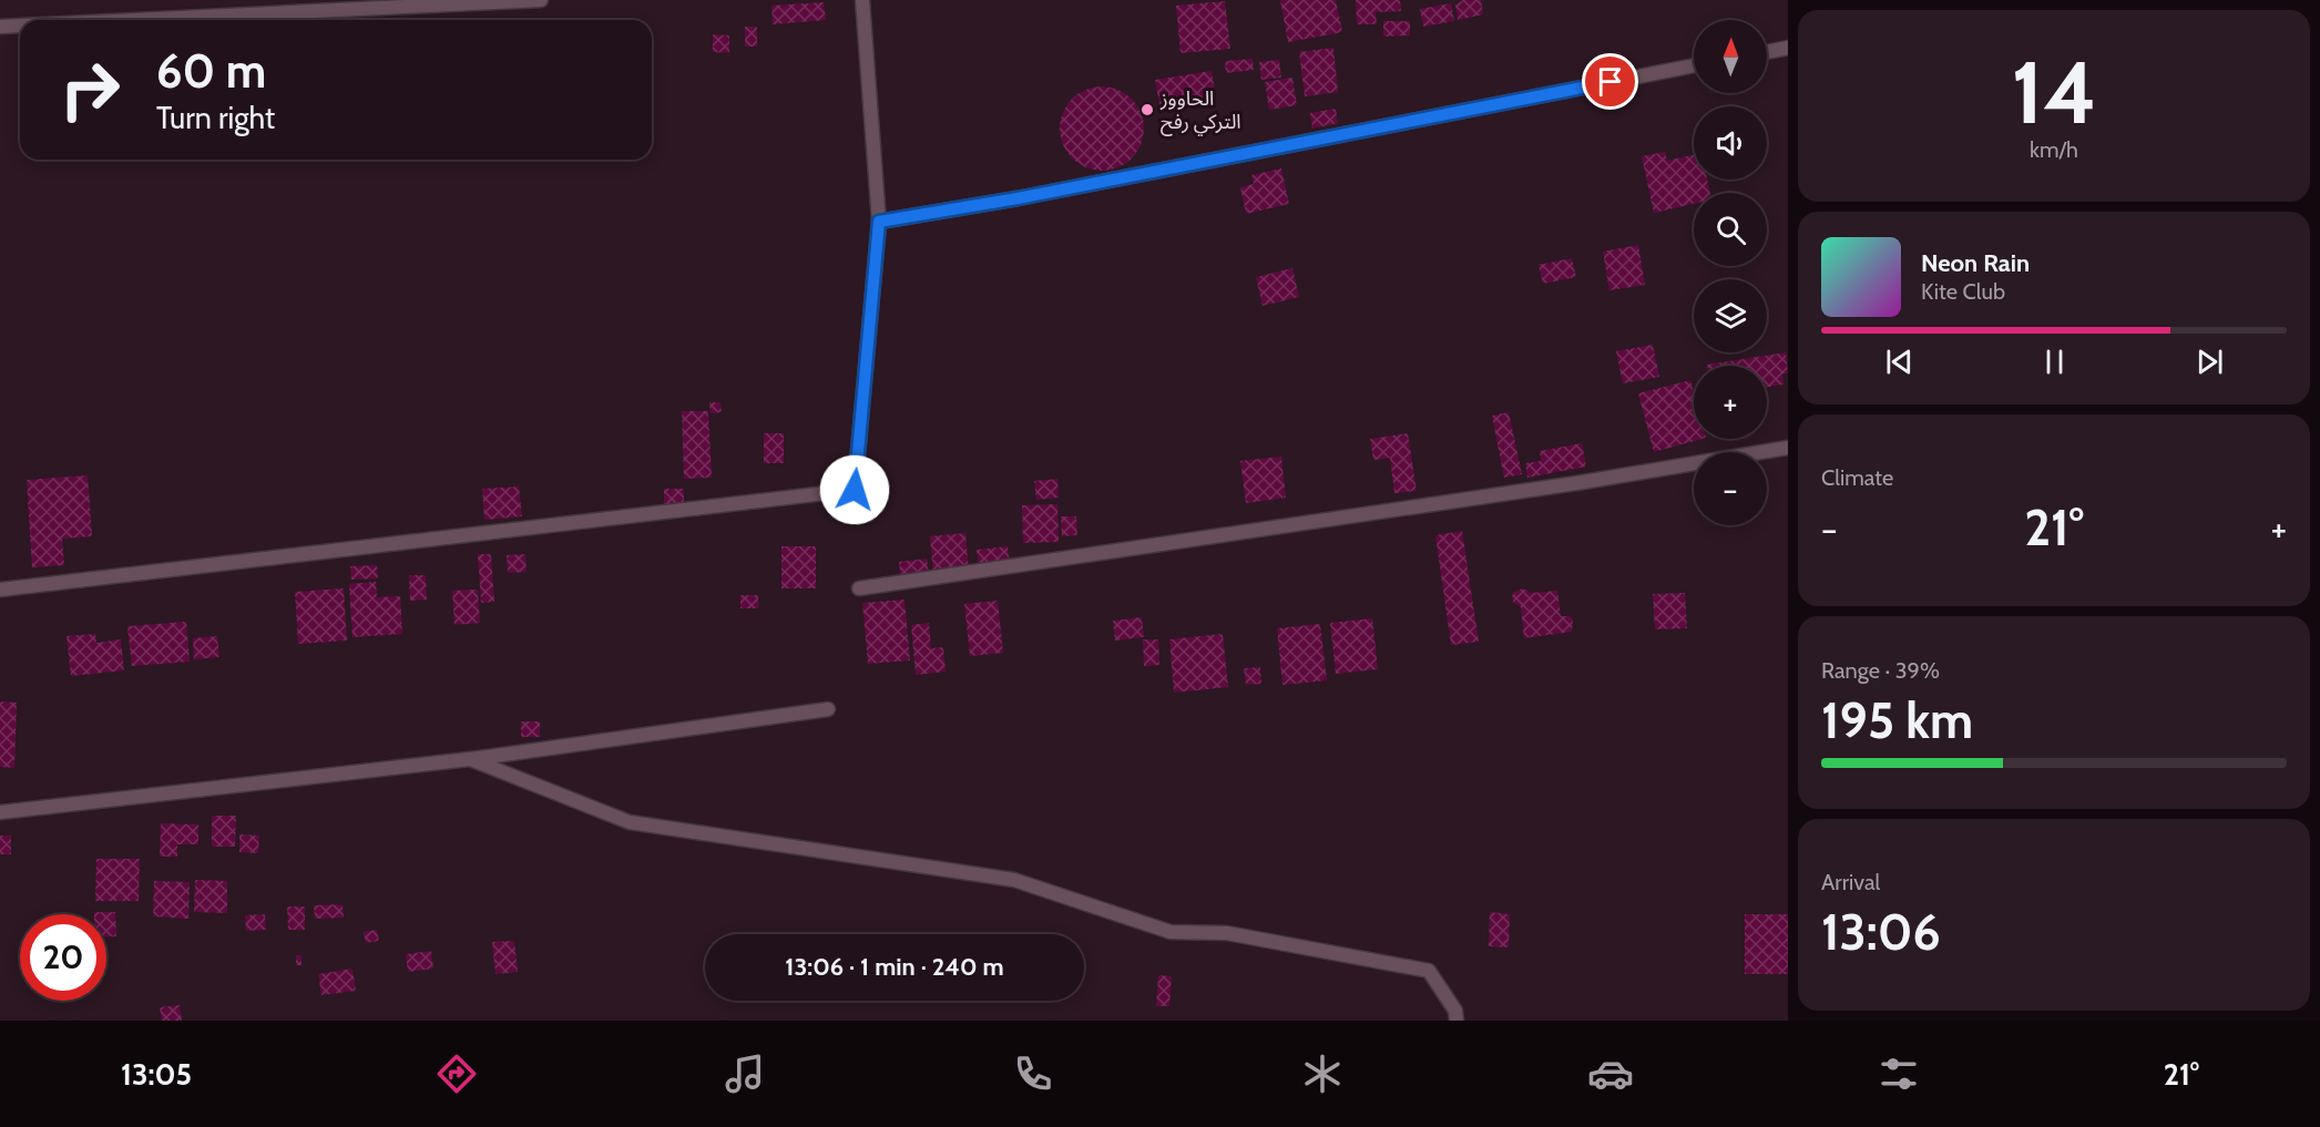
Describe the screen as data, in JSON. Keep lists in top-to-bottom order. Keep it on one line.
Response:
{"places":["الحاووز التركي رفح"],"north":"top","page":{"tile":[["14","km/h"],"Climate",["Range · 39%","195 km"],["Arrival","13:06"]],"map_buttons":["+","−"],"turn":["60 m","Turn right"],"song":["Neon Rain","Kite Club"],"heat":["−","21°","+"],"limit":"20","trip":"13:06 · 1 min · 240 m","tabs":["13:05","21°"]}}
